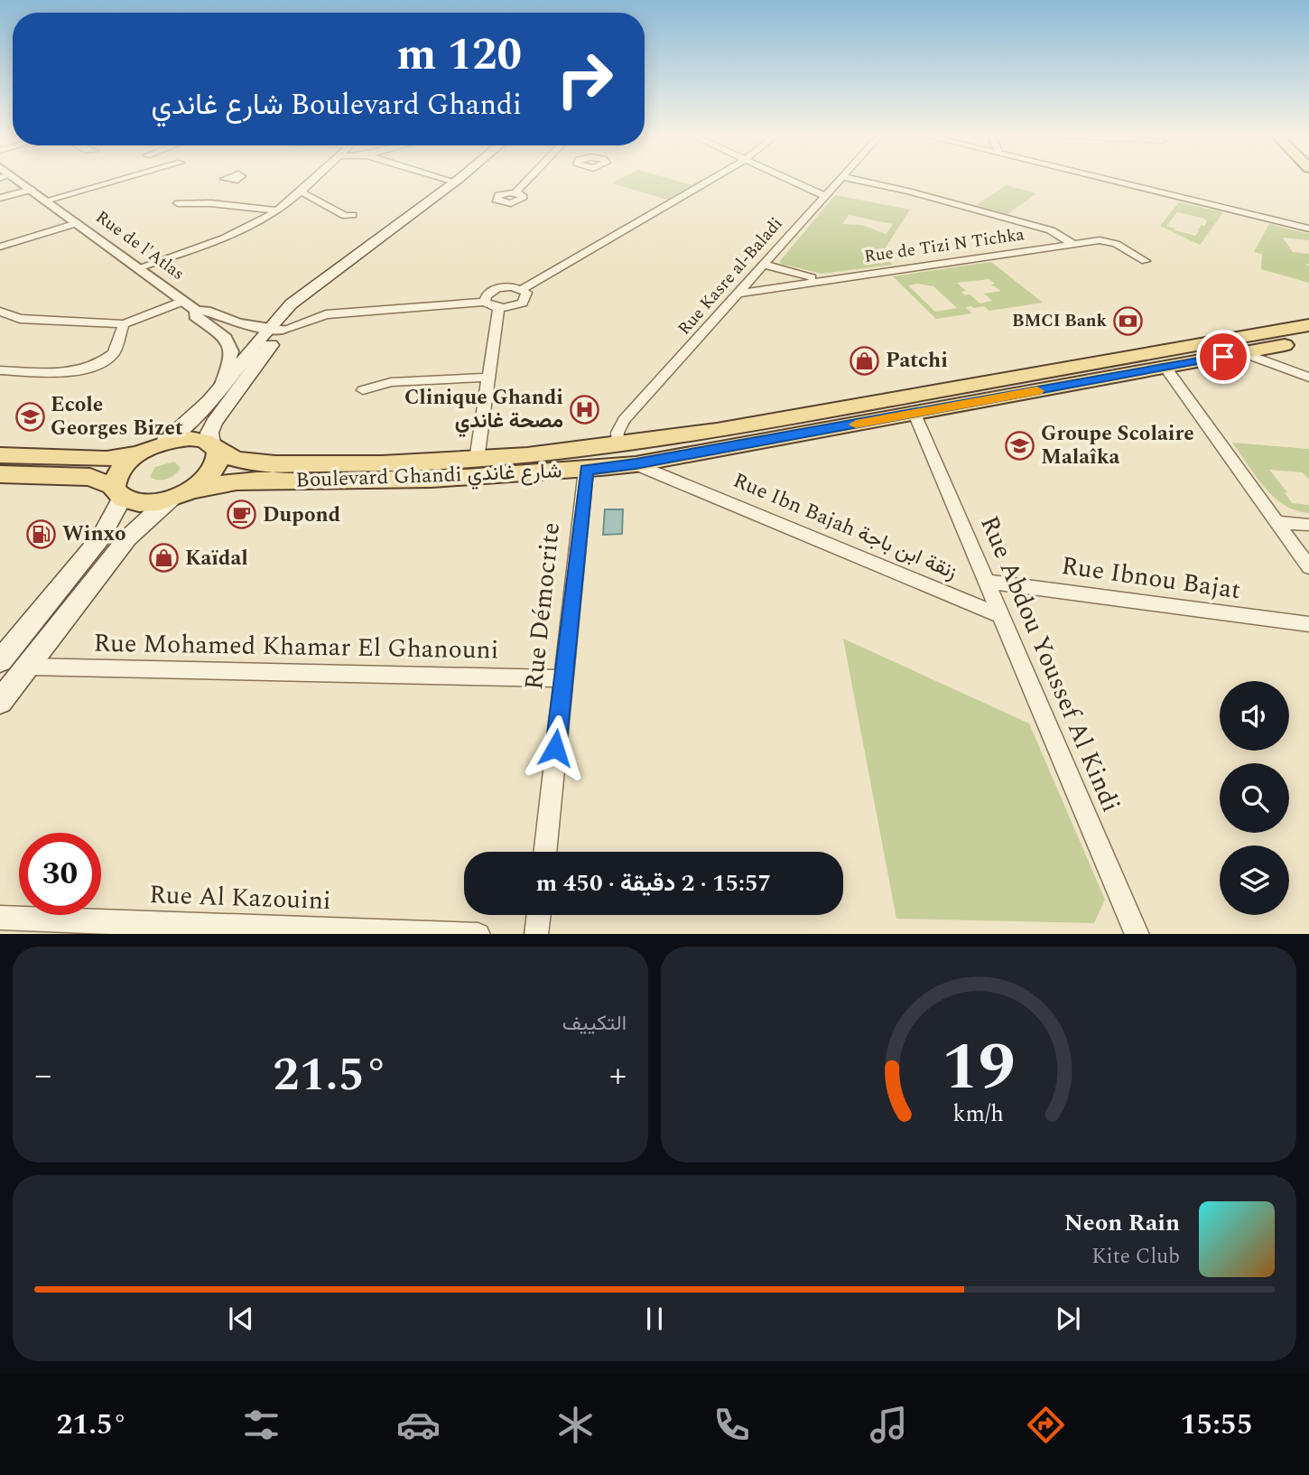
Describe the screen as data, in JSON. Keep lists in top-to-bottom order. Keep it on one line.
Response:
{"streets":{"main road":["Boulevard Ghandi شارع غاندي"],"street":["Rue de l'Atlas","Rue de Tizi N Tichka","Rue Kasre al-Baladi","Rue Ibn Bajah زنقة ابن باجة","Rue Ibnou Bajat","Rue Démocrite","Rue Mohamed Khamar El Ghanouni","Rue Abdou Youssef Al Kindi","Rue Al Kazouini"]},"crossings":[["Rue de Tizi N Tichka","Rue Kasre al-Baladi"],["Rue Kasre al-Baladi","Boulevard Ghandi شارع غاندي"],["Boulevard Ghandi شارع غاندي","Rue Ibn Bajah زنقة ابن باجة"],["Boulevard Ghandi شارع غاندي","Rue Démocrite"],["Boulevard Ghandi شارع غاندي","Rue Abdou Youssef Al Kindi"],["Rue Ibn Bajah زنقة ابن باجة","Rue Abdou Youssef Al Kindi"],["Rue Ibnou Bajat","Rue Abdou Youssef Al Kindi"],["Rue Démocrite","Rue Mohamed Khamar El Ghanouni"]],"places":{"bank":["BMCI Bank"],"shop":["Patchi","Kaïdal"],"hospital":["Clinique Ghandi مصحة غاندي"],"school or university":["Ecole Georges Bizet","Groupe Scolaire Malaîka"],"cafe":["Dupond"],"fuel station":["Winxo"]},"page":{"turn":["120 m","Boulevard Ghandi شارع غاندي"],"limit":"30","trip":"15:57 · 2 دقيقة · 450 m","tile":"التكييف","heat":["−","21.5°","+"],"song":["Neon Rain","Kite Club"],"tabs":["15:55","21.5°"],"gauge":["19","km/h"]}}
